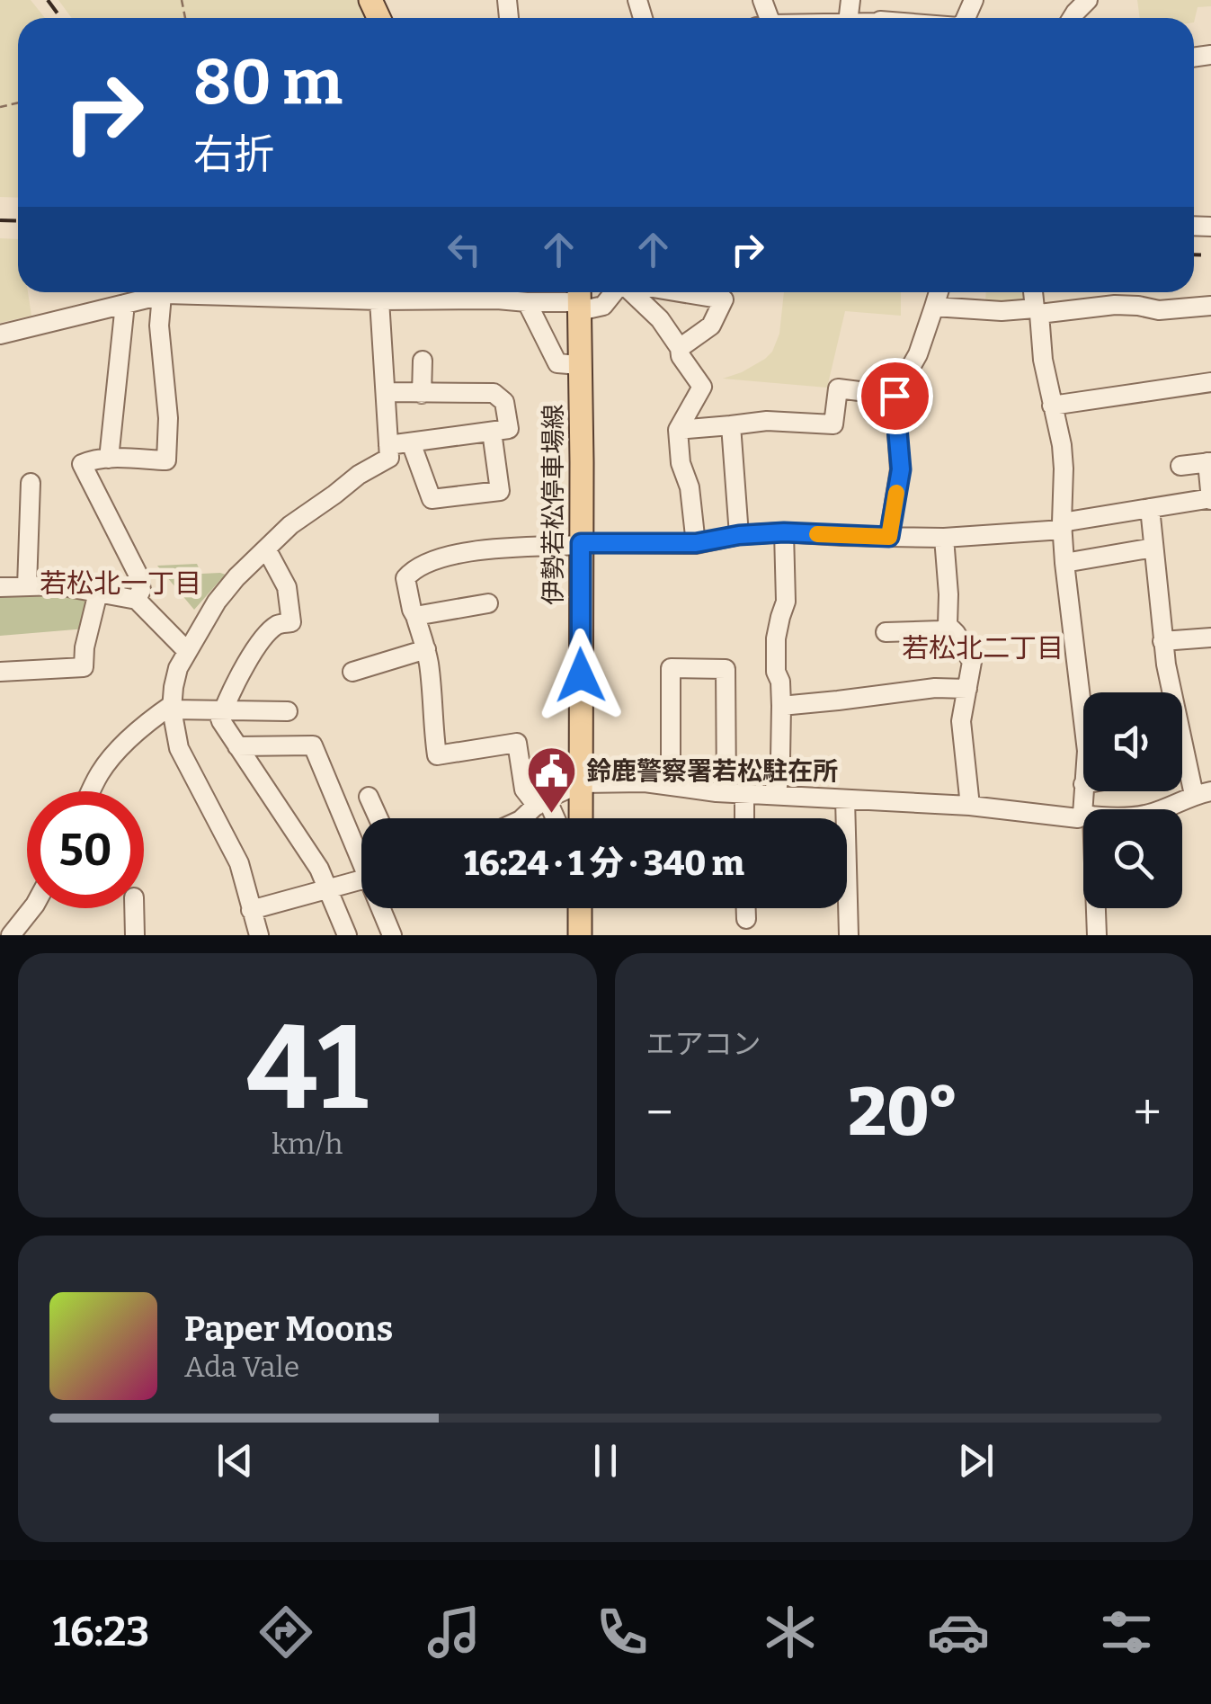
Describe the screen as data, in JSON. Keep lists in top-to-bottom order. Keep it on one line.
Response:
{"streets":{"main road":["伊勢若松停車場線"]},"districts":["若松北一丁目","若松北二丁目"],"places":{"public building":["鈴鹿警察署若松駐在所"]},"page":{"turn":["80 m","右折"],"limit":"50","trip":"16:24 · 1 分 · 340 m","tile":[["41","km/h"],"エアコン"],"heat":["−","20°","+"],"song":["Paper Moons","Ada Vale"],"tabs":"16:23"}}
